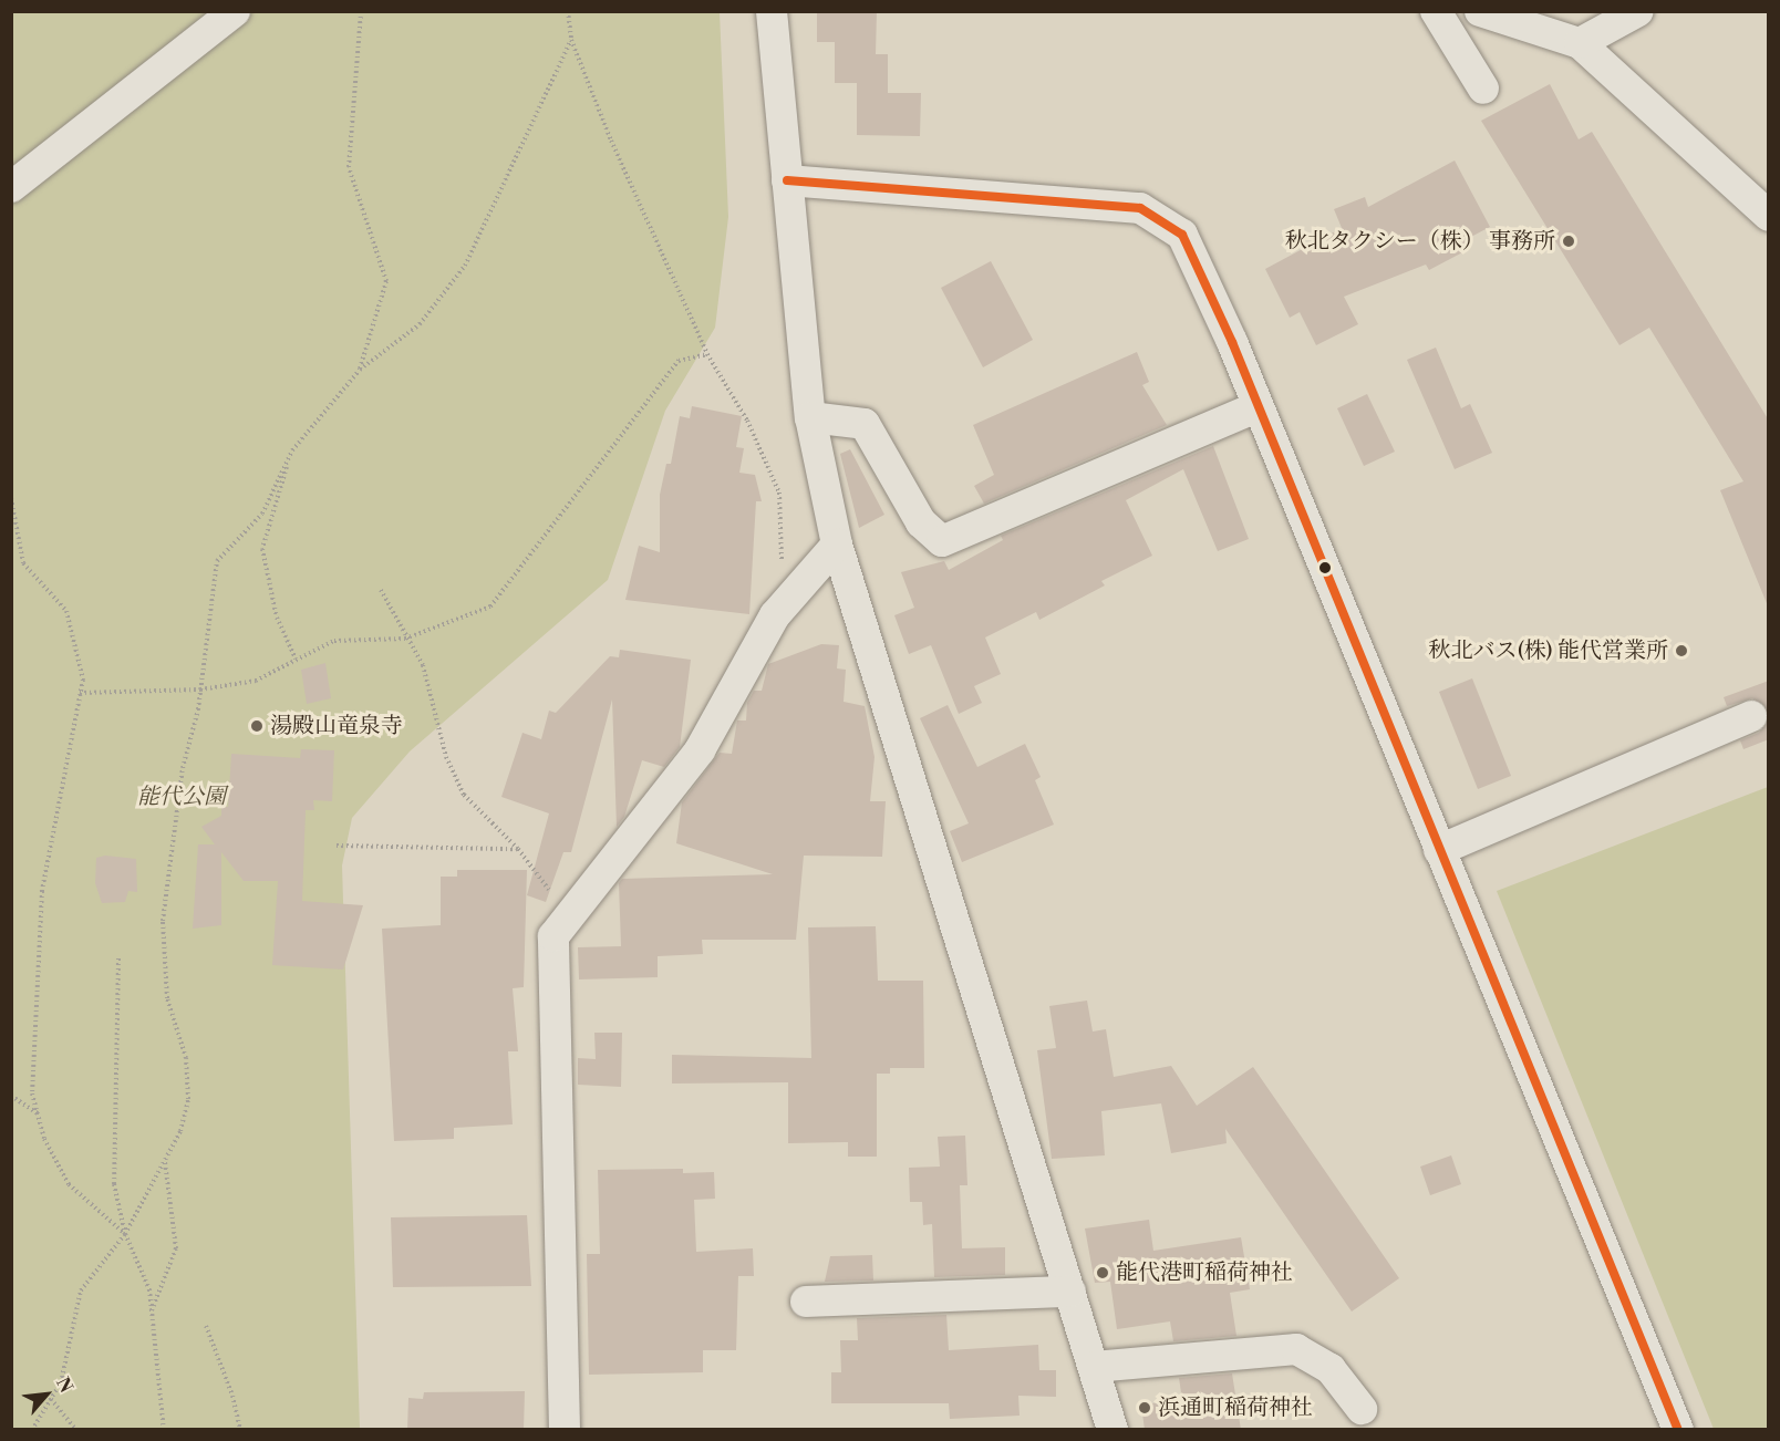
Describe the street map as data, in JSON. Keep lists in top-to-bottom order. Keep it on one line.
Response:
{"parks":["能代公園"],"places":["秋北タクシー（株） 事務所","秋北バス(株) 能代営業所","湯殿山竜泉寺","能代港町稲荷神社","浜通町稲荷神社"],"north":"top right"}
